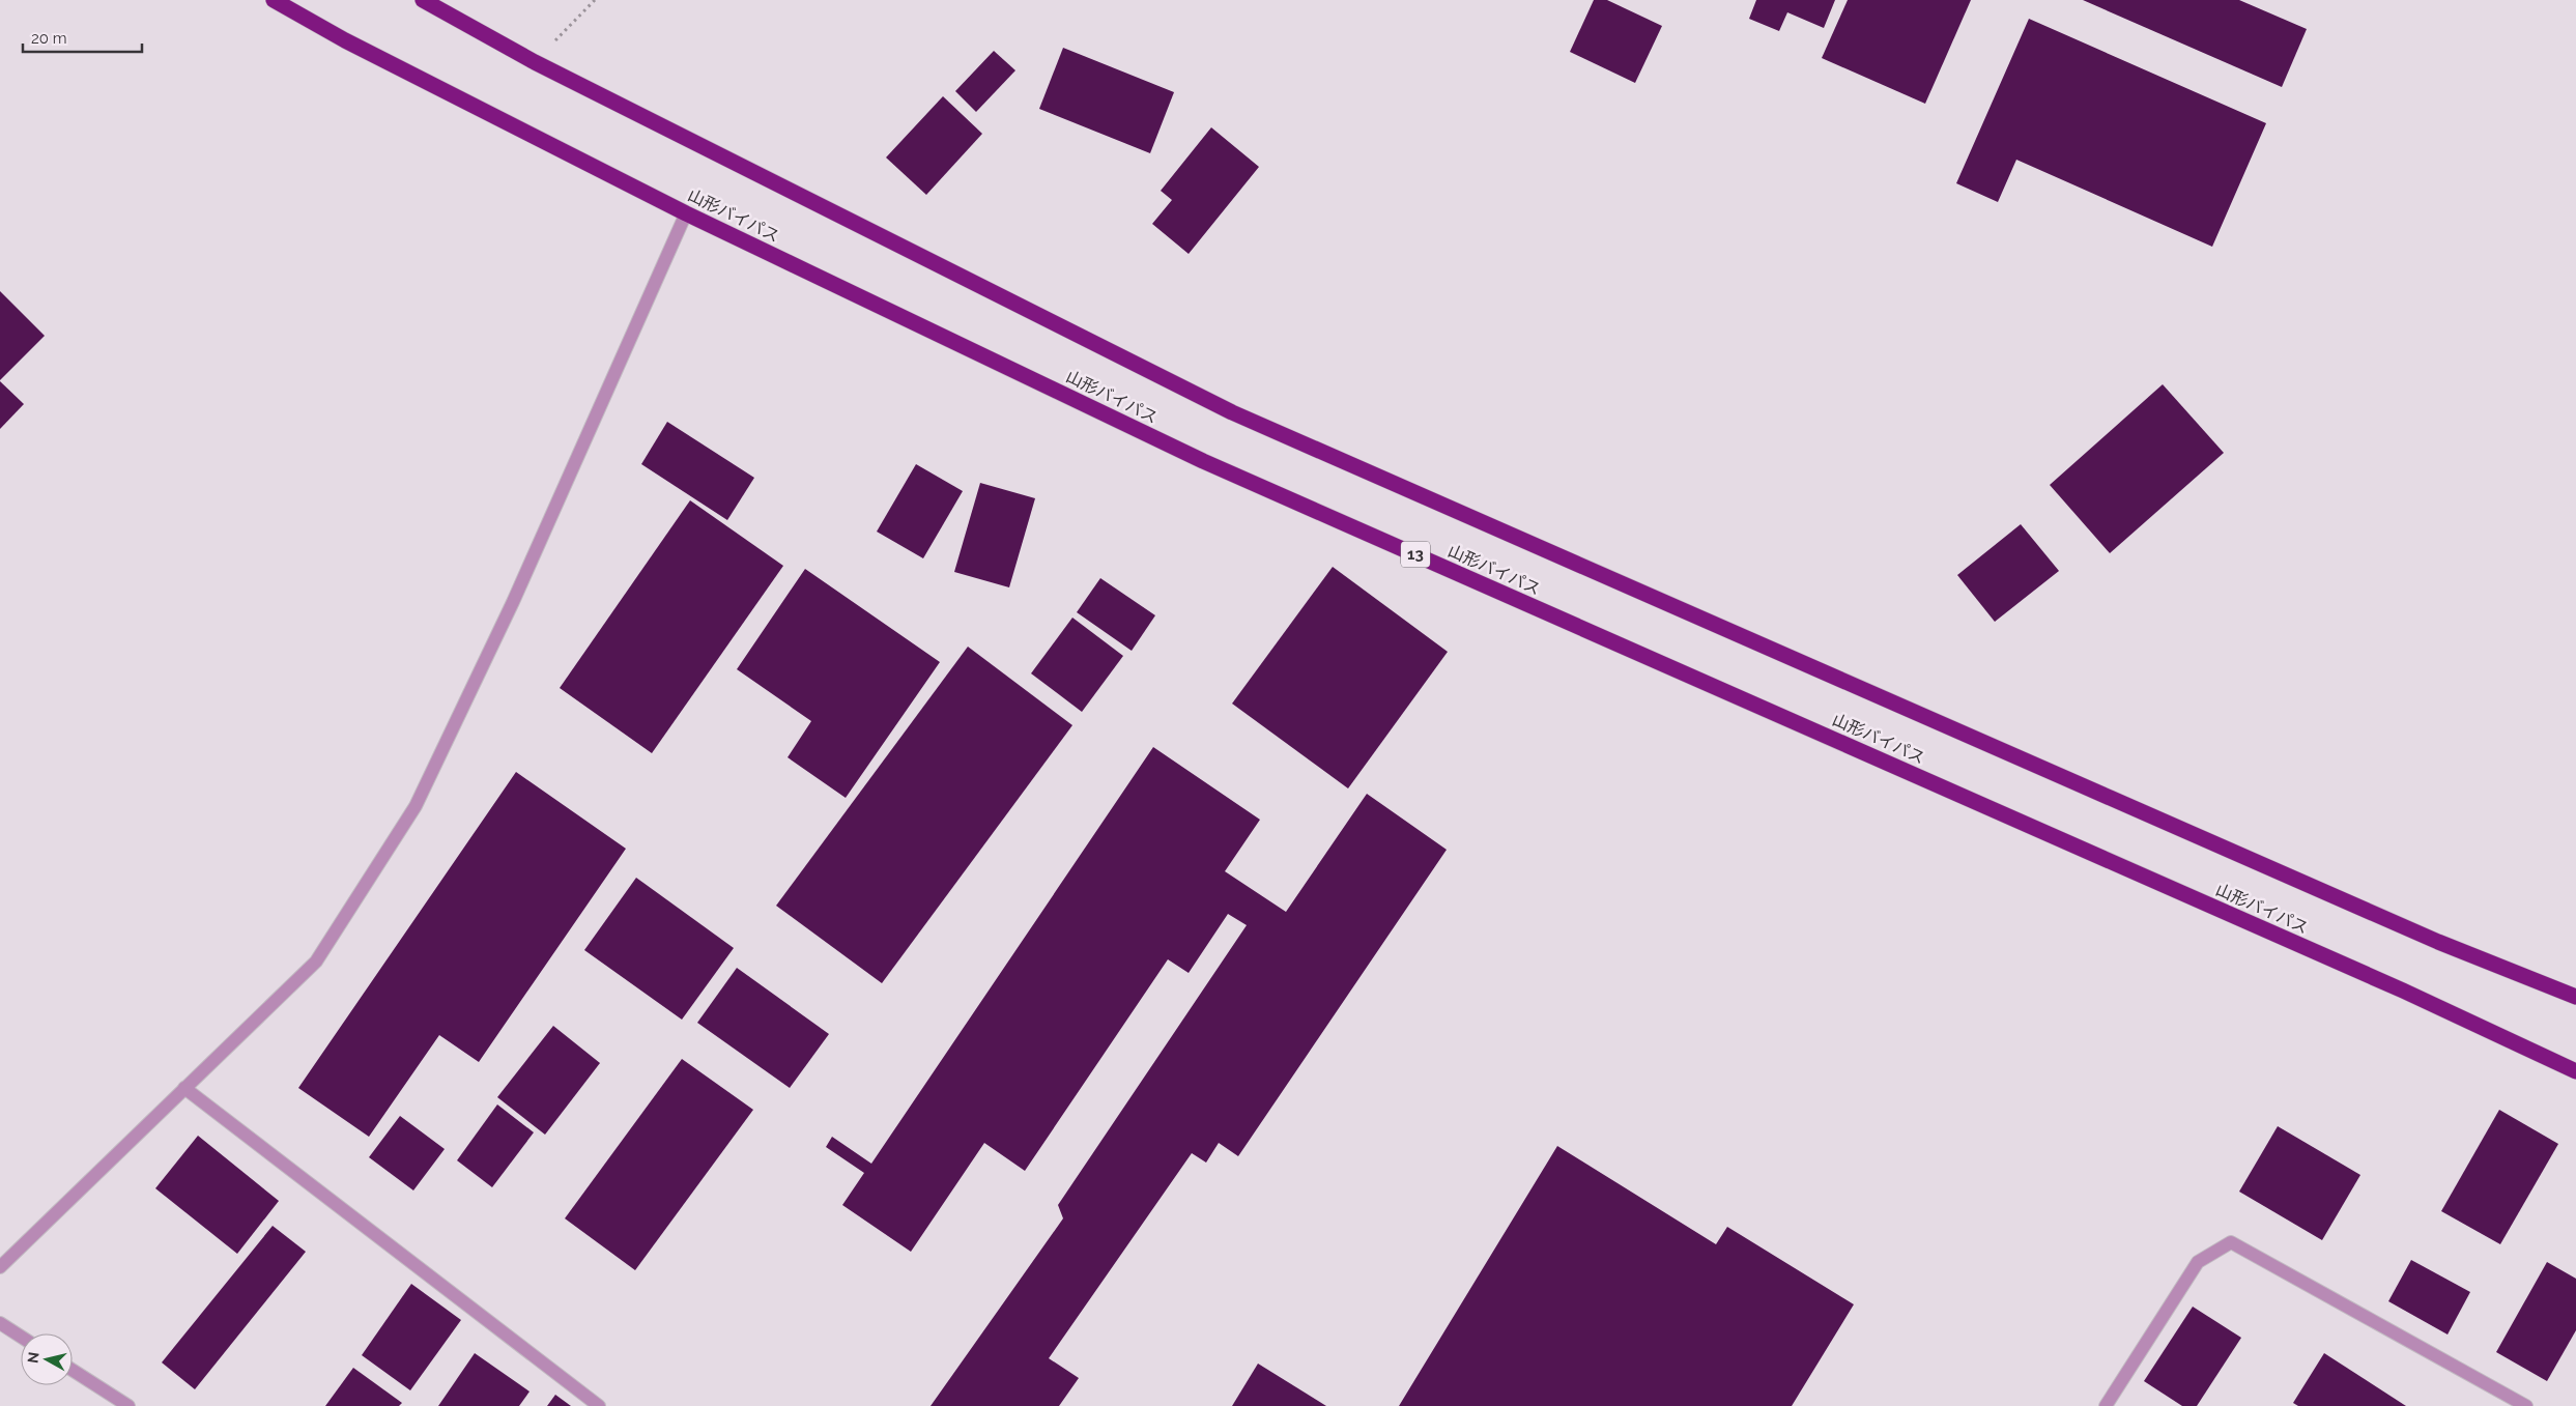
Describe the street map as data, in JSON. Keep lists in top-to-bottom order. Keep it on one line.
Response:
{"streets":{"highway":["山形バイパス","13"]},"scale_bar":"20 m","north":"left"}
